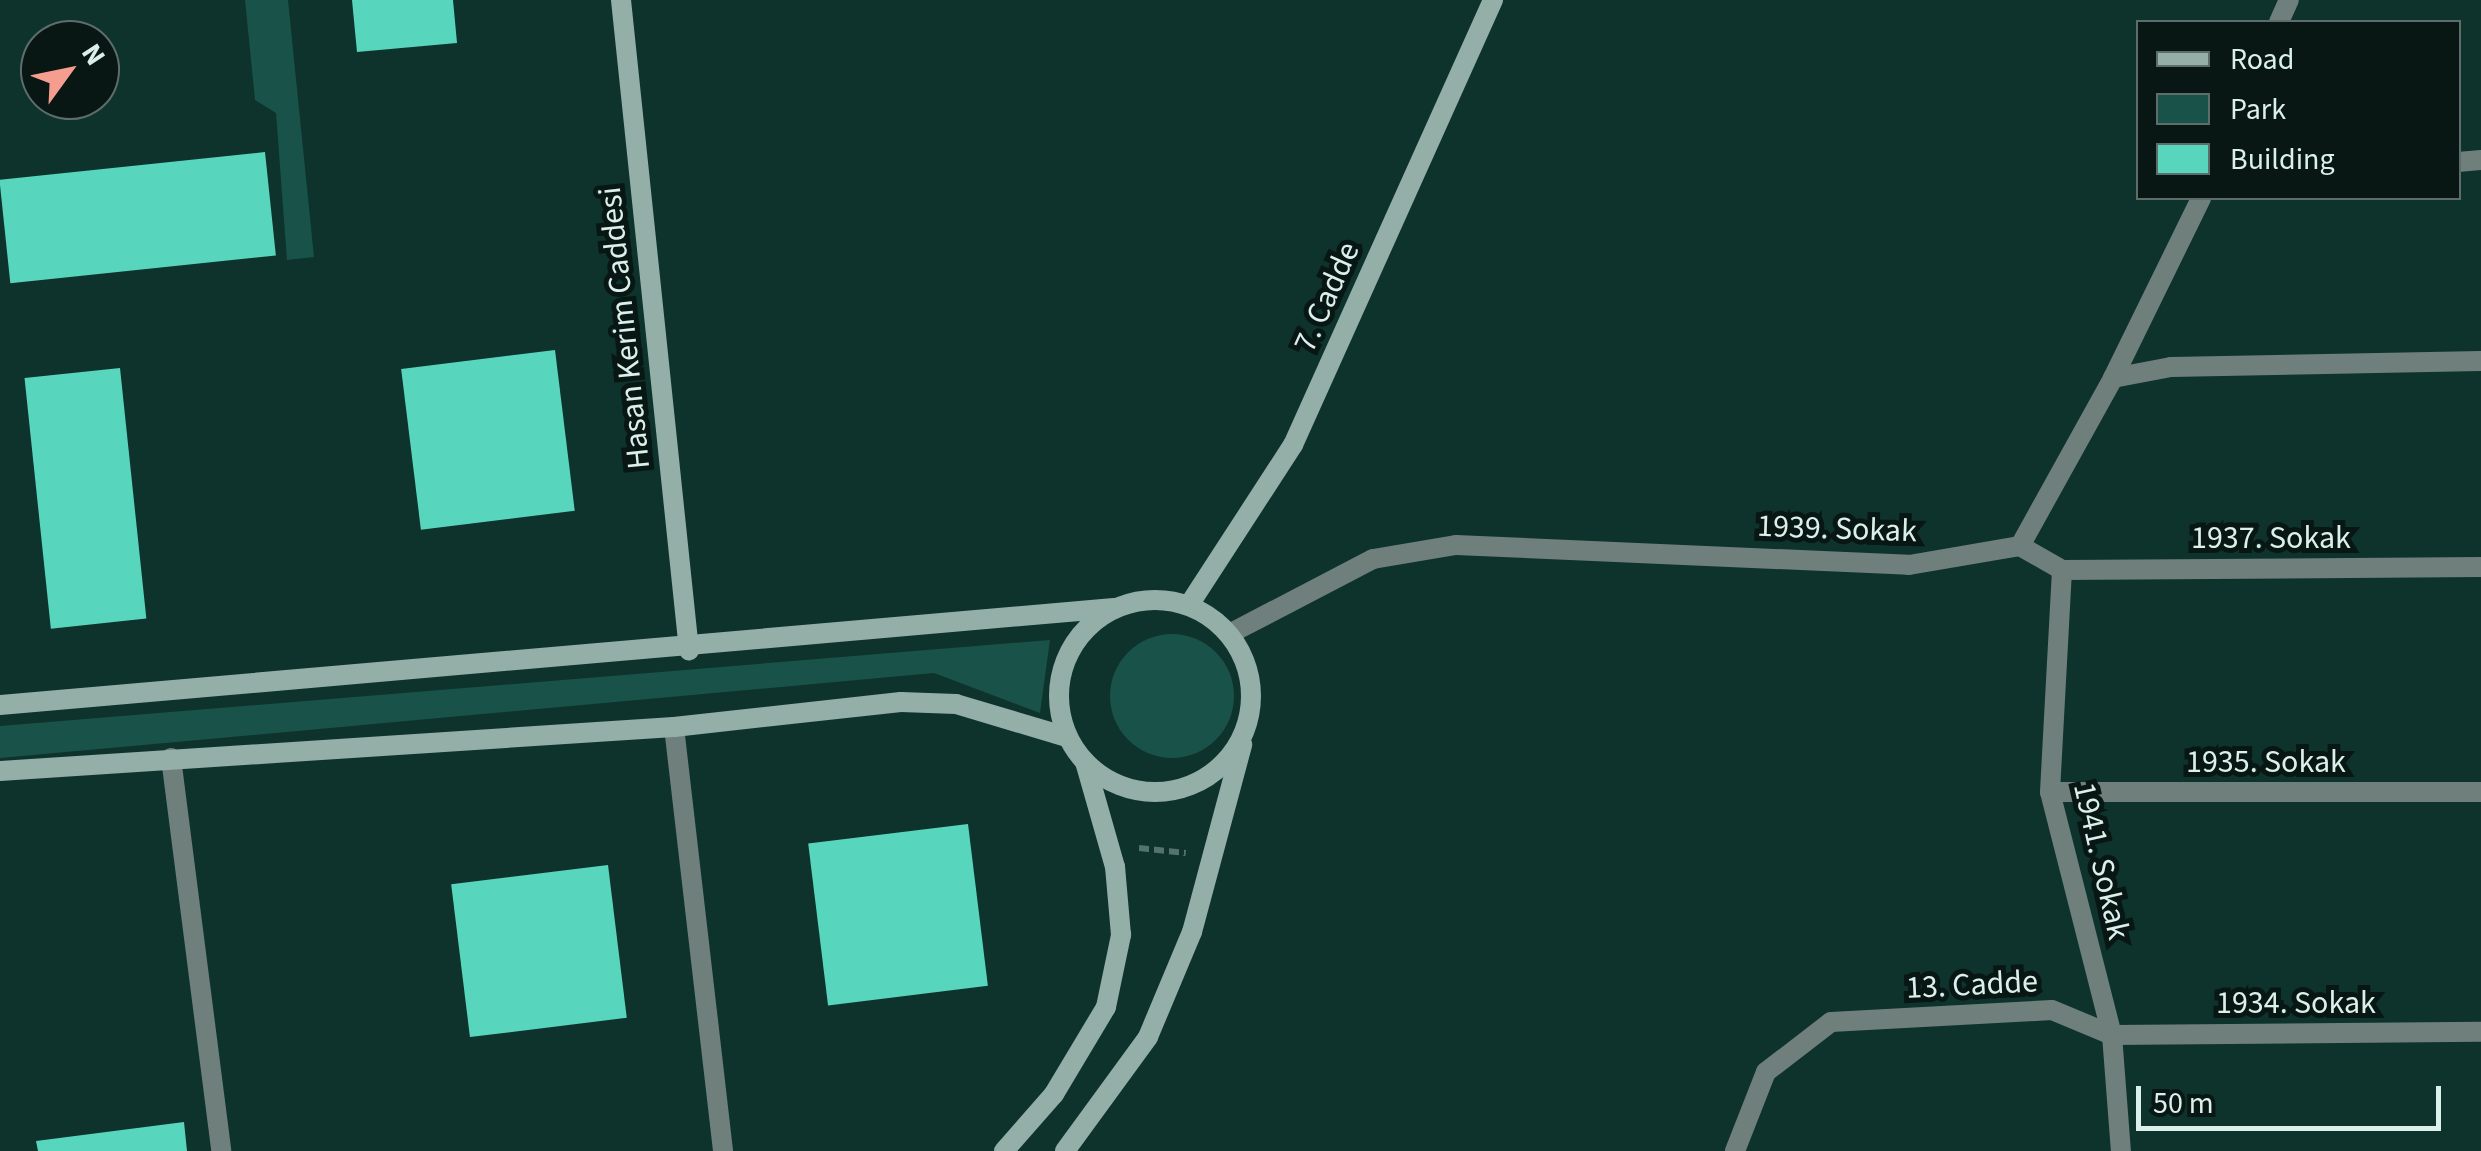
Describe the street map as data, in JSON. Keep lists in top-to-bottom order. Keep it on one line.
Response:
{"streets":{"main road":["7. Cadde","Hasan Kerim Caddesi"],"street":["1939. Sokak","1937. Sokak","1935. Sokak","1941. Sokak","13. Cadde","1934. Sokak"]},"crossings":[["7. Cadde","1939. Sokak"],["1937. Sokak","1941. Sokak"],["1935. Sokak","1941. Sokak"],["1941. Sokak","13. Cadde"],["1941. Sokak","1934. Sokak"],["13. Cadde","1934. Sokak"]],"legend":["Road","Park","Building"],"scale_bar":"50 m","north":"top right"}
